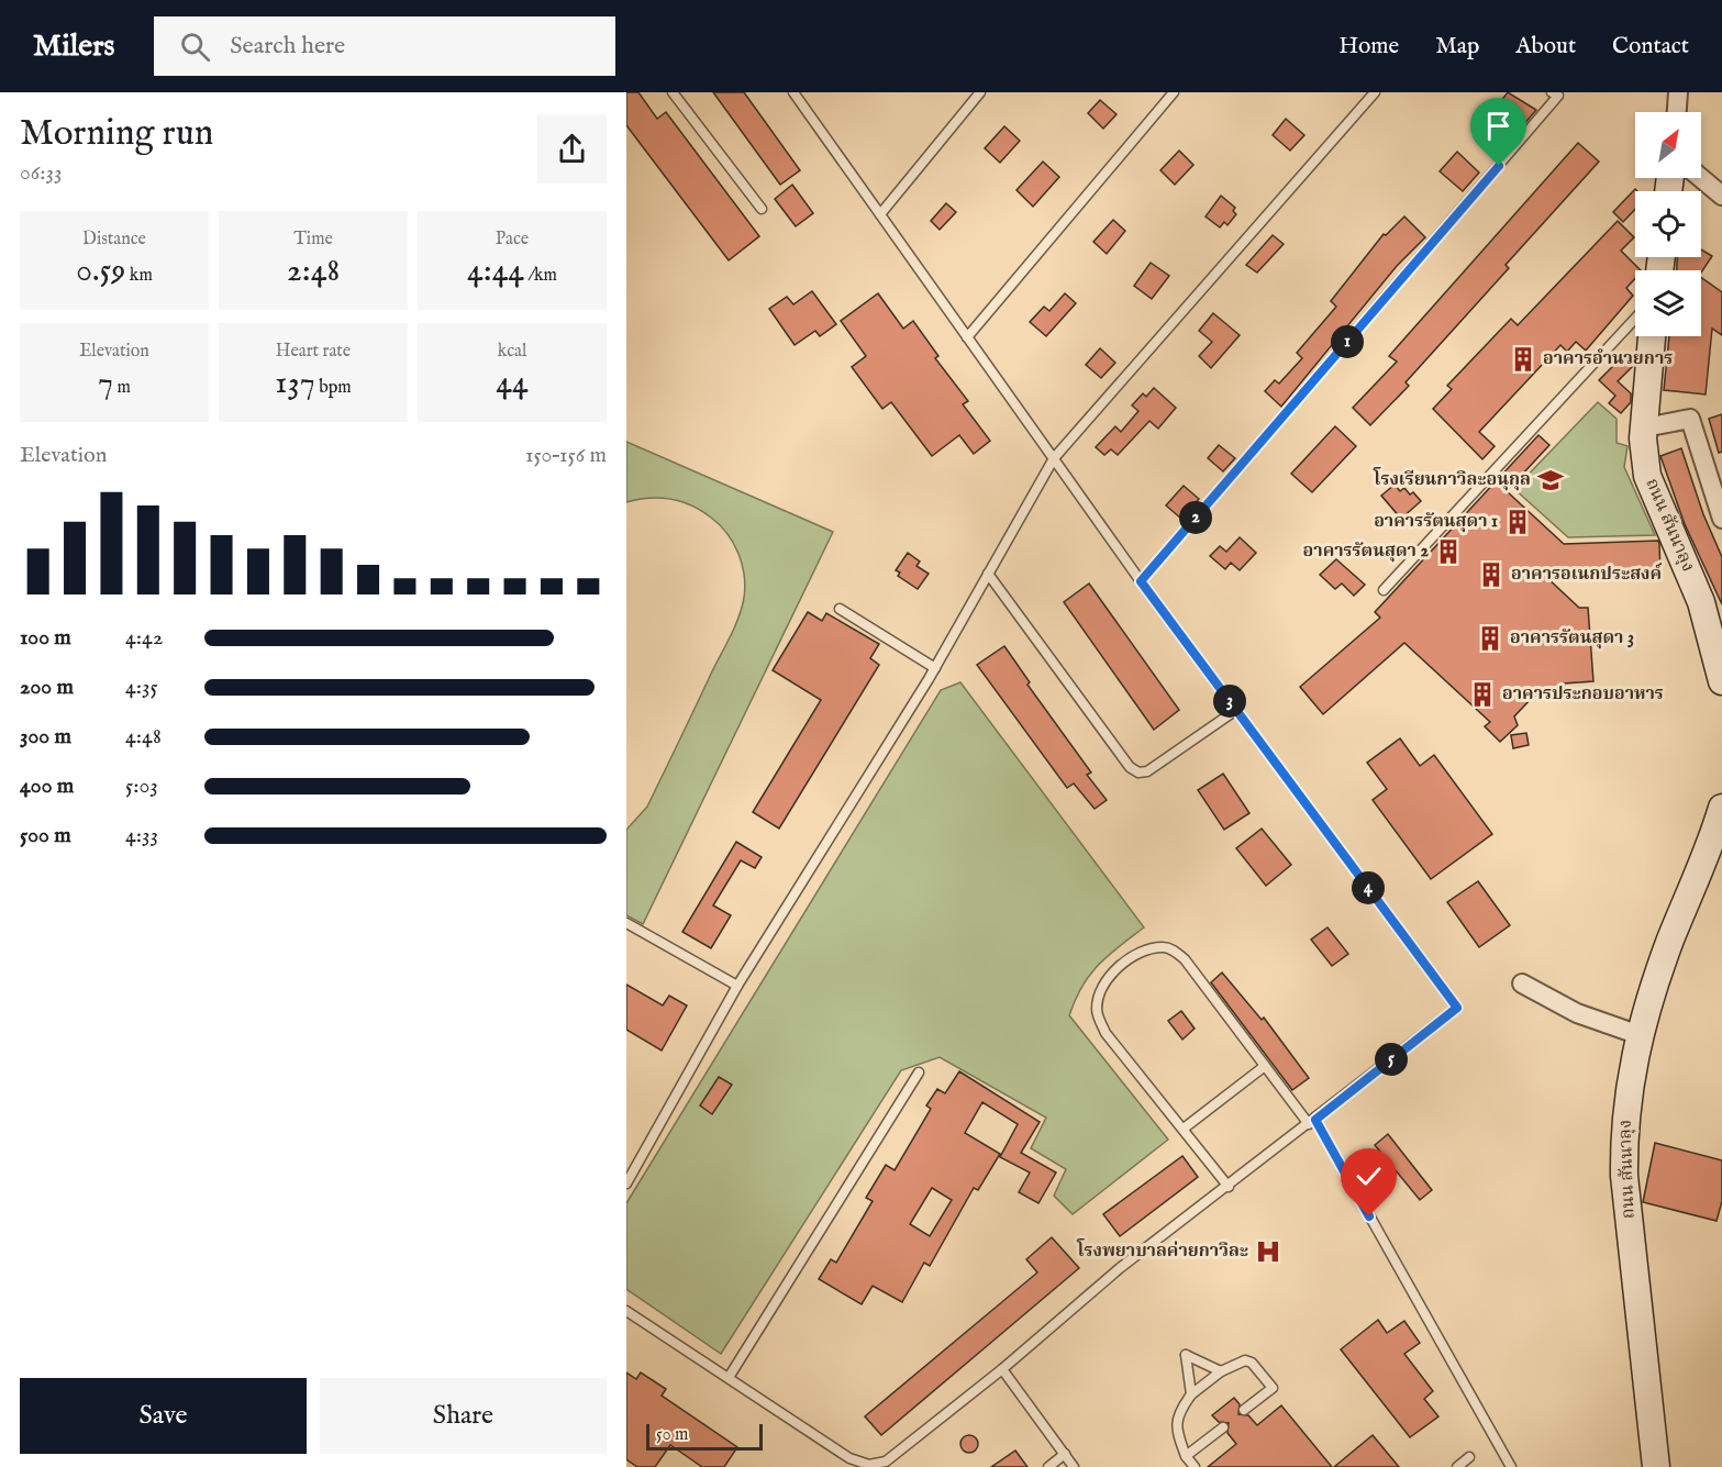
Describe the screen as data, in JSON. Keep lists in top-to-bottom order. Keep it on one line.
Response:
{"streets":{"street":["ถนน สันนาลุง"]},"places":{"building":["อาคารอำนวยการ","อาคารรัตนสุดา 1","อาคารรัตนสุดา 2","อาคารอเนกประสงค์","อาคารรัตนสุดา 3","อาคารประกอบอาหาร"],"school or university":["โรงเรียนกาวิละอนุกุล"],"hospital":["โรงพยาบาลค่ายกาวิละ"]},"scale_bar":"50 m","north":"top right","page":{"header":"Milers","search":"Search here","nav":["Home","Map","About","Contact"],"heading":["Morning run","06:33"],"stats":[["Distance","0.59 km"],["Time","2:48"],["Pace","4:44 /km"],["Elevation","7 m"],["Heart rate","137 bpm"],["kcal","44"]],"pins":["1","2","3","4","5"],"chart":["Elevation","150–156 m"],"list":[{"name":"100 m","note":"4:42"},{"name":"200 m","note":"4:35"},{"name":"300 m","note":"4:48"},{"name":"400 m","note":"5:03"},{"name":"500 m","note":"4:33"}],"buttons":["Save","Share"],"scale":"50 m"}}
